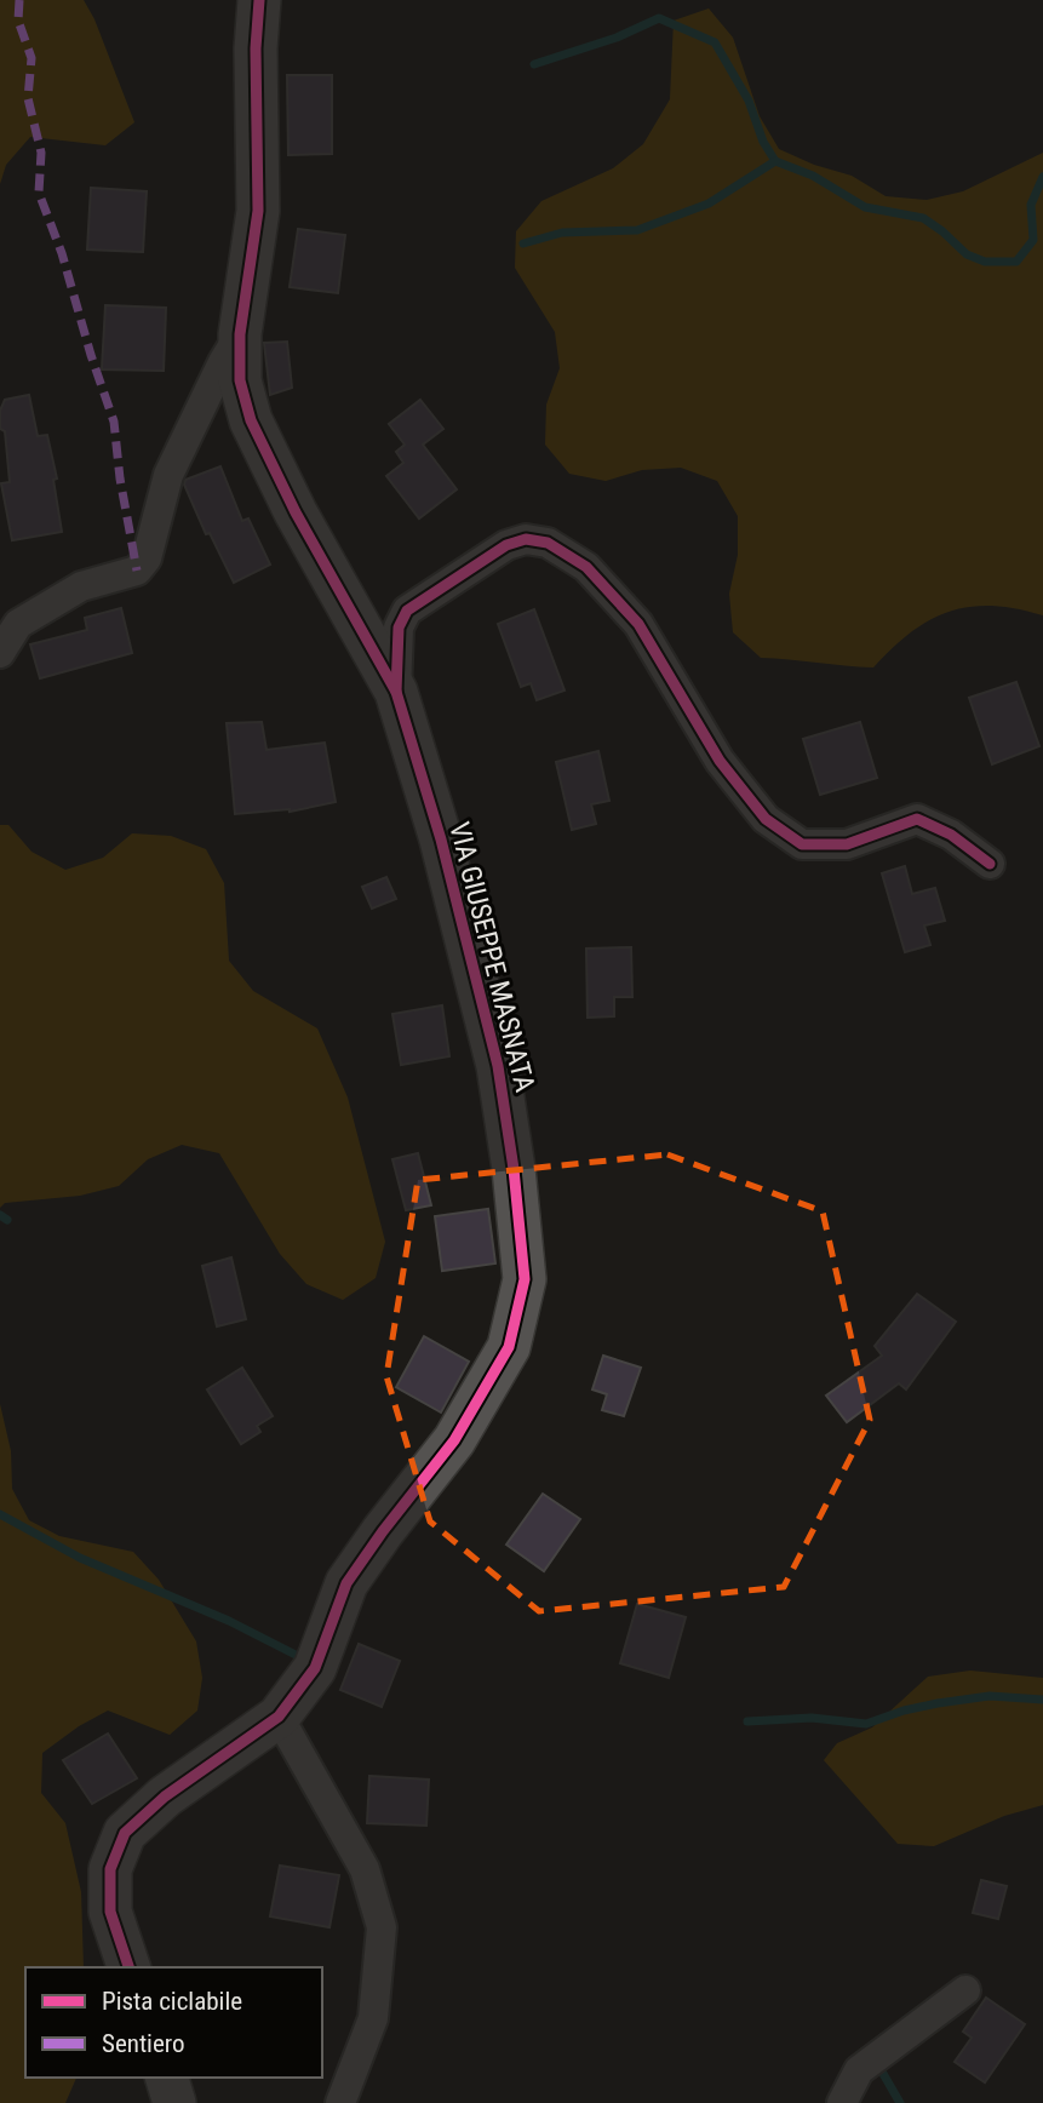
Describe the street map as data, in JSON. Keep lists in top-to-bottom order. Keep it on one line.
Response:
{"streets":{"street":["VIA GIUSEPPE MASNATA"]},"legend":["Pista ciclabile","Sentiero"]}
